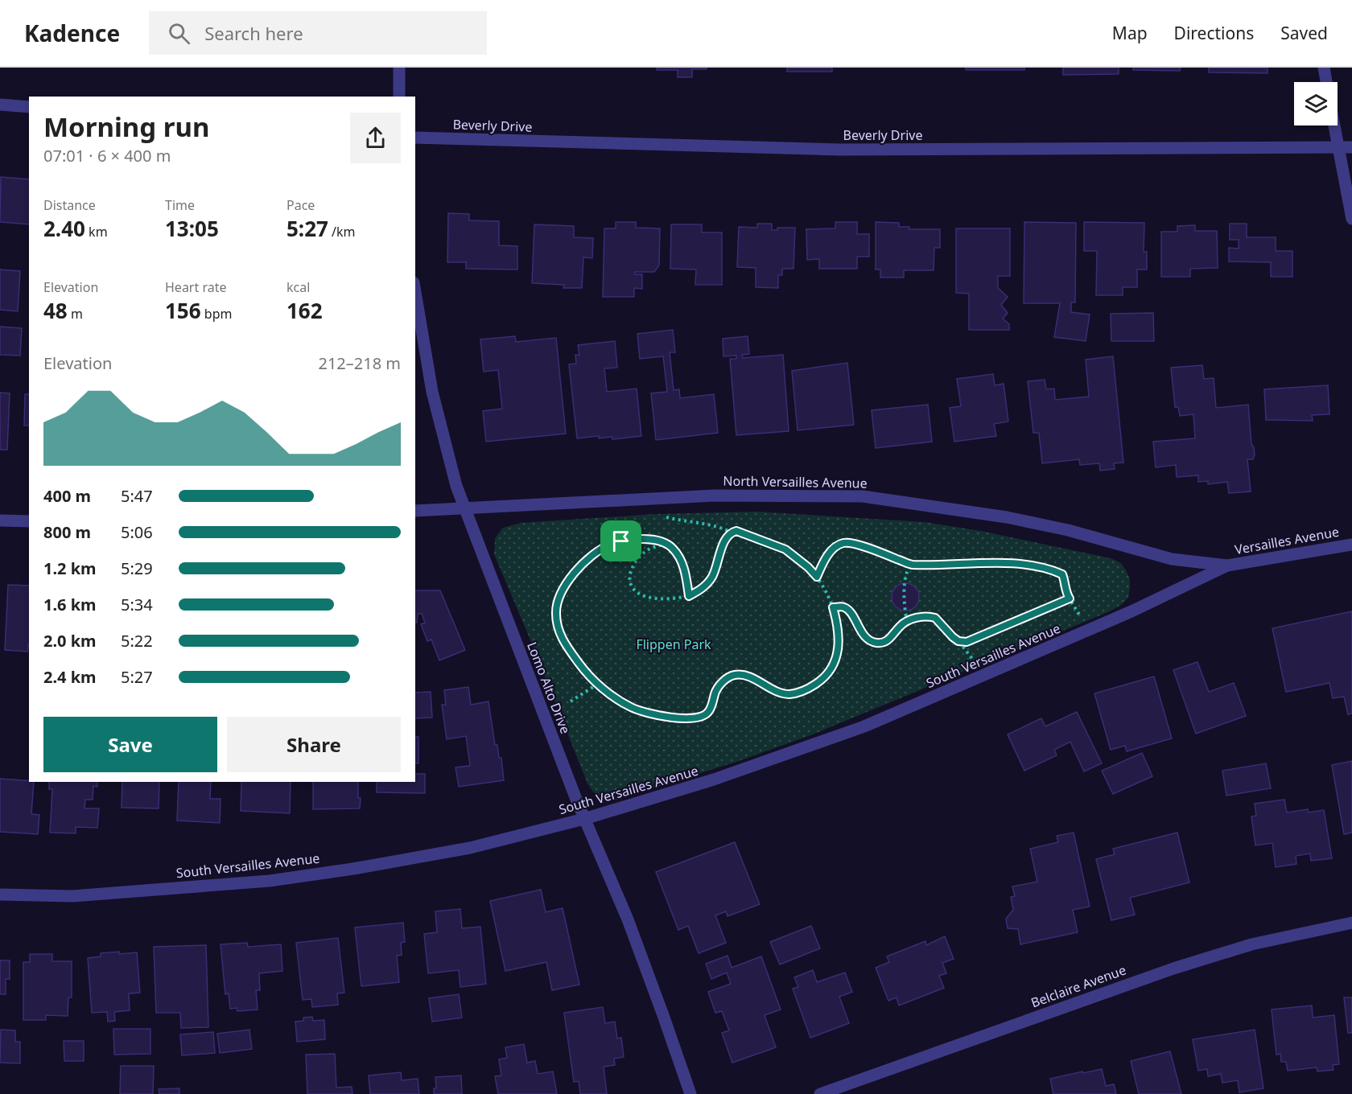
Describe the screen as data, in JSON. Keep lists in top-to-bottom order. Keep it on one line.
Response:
{"streets":{"street":["Beverly Drive","North Versailles Avenue","Versailles Avenue","South Versailles Avenue","Lomo Alto Drive","Belclaire Avenue"]},"crossings":[["North Versailles Avenue","Versailles Avenue"],["North Versailles Avenue","South Versailles Avenue"],["North Versailles Avenue","Lomo Alto Drive"],["Versailles Avenue","South Versailles Avenue"],["South Versailles Avenue","Lomo Alto Drive"]],"parks":["Flippen Park"],"page":{"header":"Kadence","search":"Search here","nav":["Map","Directions","Saved"],"heading":["Morning run","07:01 · 6 × 400 m"],"stats":[["Distance","2.40 km"],["Time","13:05"],["Pace","5:27 /km"],["Elevation","48 m"],["Heart rate","156 bpm"],["kcal","162"]],"chart":["Elevation","212–218 m"],"list":[{"name":"400 m","note":"5:47"},{"name":"800 m","note":"5:06"},{"name":"1.2 km","note":"5:29"},{"name":"1.6 km","note":"5:34"},{"name":"2.0 km","note":"5:22"},{"name":"2.4 km","note":"5:27"}],"buttons":["Save","Share"]}}
